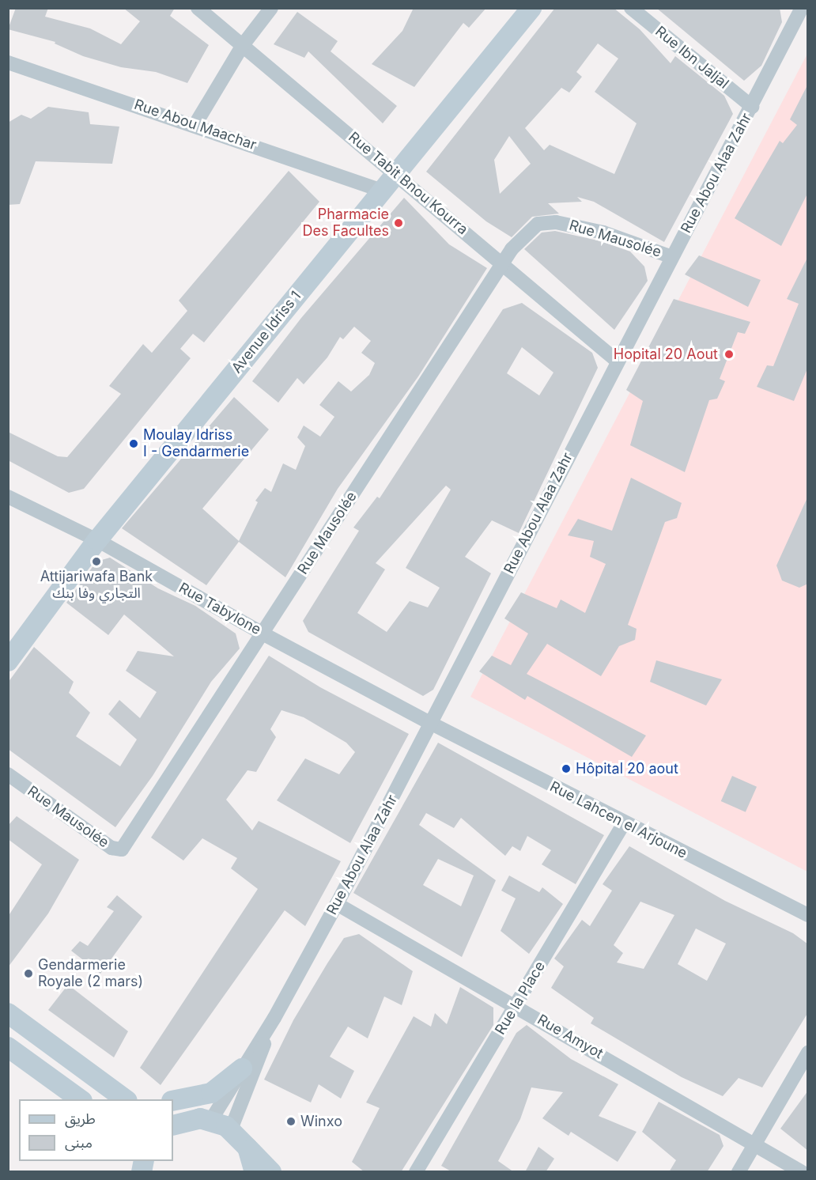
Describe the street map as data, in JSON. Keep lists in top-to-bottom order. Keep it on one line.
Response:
{"streets":{"street":["Rue Ibn Jaljal","Rue Abou Maachar","Rue Abou Alaa Zahr","Rue Tabit Bnou Kourra","Rue Mausolée","Avenue Idriss 1","Rue Tabylone","Rue Lahcen el Arjoune","Rue la Place","Rue Amyot"]},"crossings":[["Rue Ibn Jaljal","Rue Abou Alaa Zahr"],["Rue Abou Maachar","Avenue Idriss 1"],["Rue Abou Alaa Zahr","Rue Tabit Bnou Kourra"],["Rue Abou Alaa Zahr","Rue Mausolée"],["Rue Abou Alaa Zahr","Rue Tabylone"],["Rue Abou Alaa Zahr","Rue Lahcen el Arjoune"],["Rue Abou Alaa Zahr","Rue Amyot"],["Rue Tabit Bnou Kourra","Rue Mausolée"],["Rue Tabit Bnou Kourra","Avenue Idriss 1"],["Rue Mausolée","Rue Tabylone"],["Avenue Idriss 1","Rue Tabylone"],["Rue Tabylone","Rue Lahcen el Arjoune"],["Rue Lahcen el Arjoune","Rue la Place"],["Rue la Place","Rue Amyot"]],"places":["Pharmacie Des Facultes","Hopital 20 Aout","Moulay Idriss I - Gendarmerie","Attijariwafa Bank التجاري وفا بنك","Hôpital 20 aout","Gendarmerie Royale (2 mars)","Winxo"],"legend":["طريق","مبنى"]}
